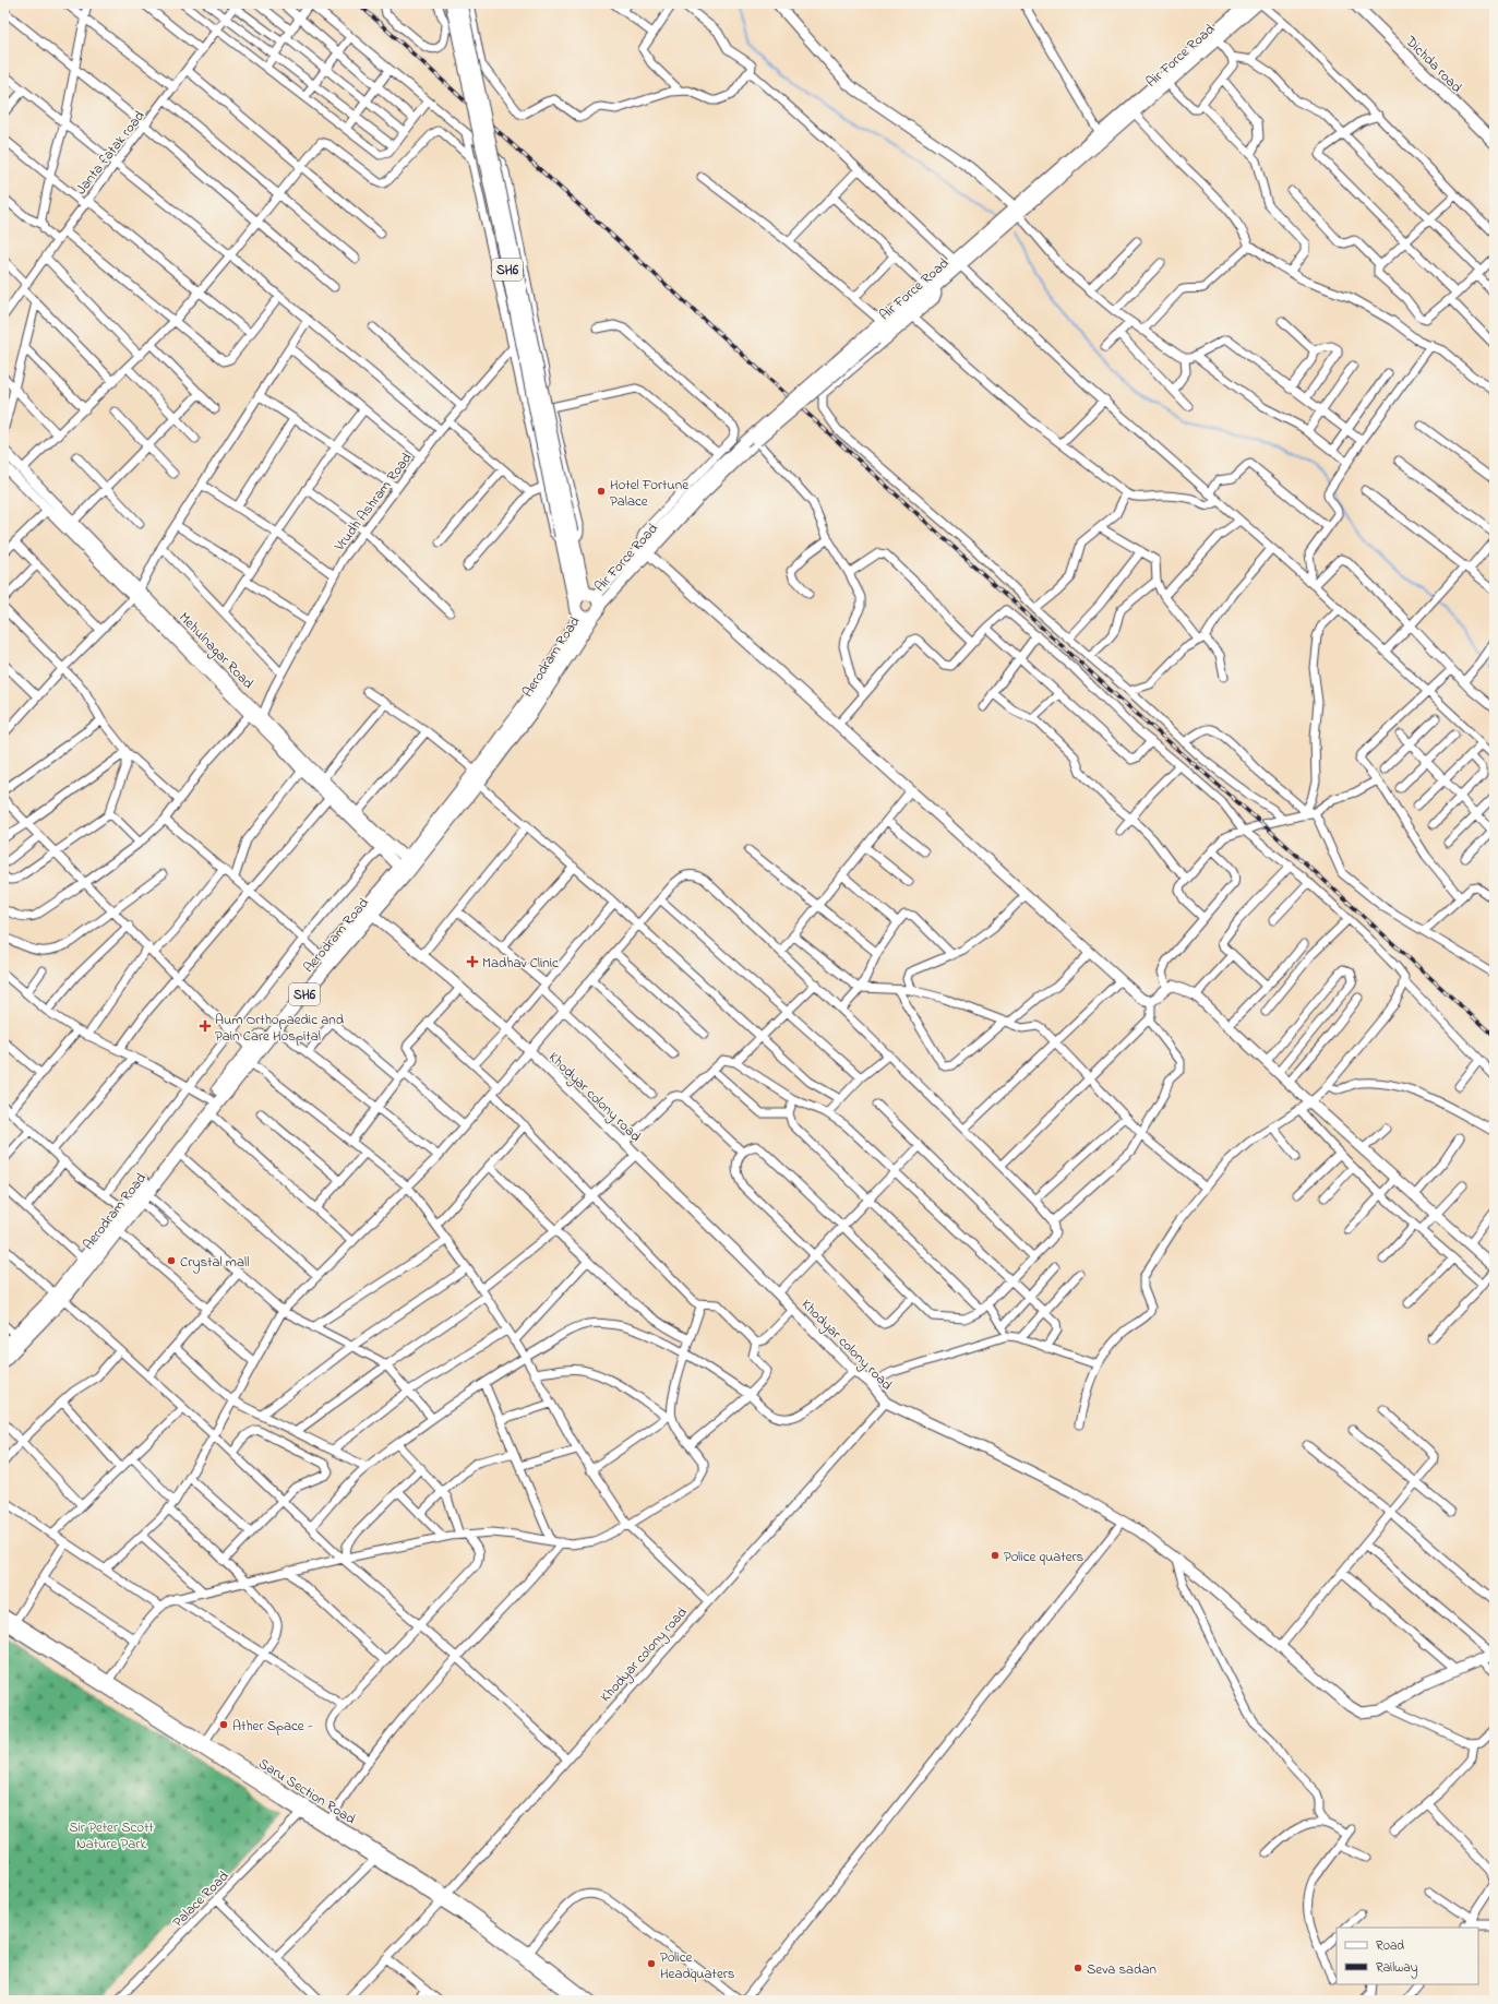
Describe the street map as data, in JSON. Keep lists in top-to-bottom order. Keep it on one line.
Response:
{"streets":{"main road":["Dichda road","SH6","Aerodram Road"],"street":["Air Force Road","Janta fatak road","Vrudh Ashram Road","Mehulnagar Road","Khodyar colony road","Saru Section Road","Palace Road"]},"crossings":[["Air Force Road","SH6"],["Air Force Road","Aerodram Road"],["SH6","Aerodram Road"],["Vrudh Ashram Road","Mehulnagar Road"],["Mehulnagar Road","Aerodram Road"],["Aerodram Road","Khodyar colony road"],["Khodyar colony road","Saru Section Road"],["Saru Section Road","Palace Road"]],"parks":["Sir Peter Scott Nature Park"],"places":{"other":["Hotel Fortune Palace","Crystal mall","Police quaters","Ather Space -","Police Headquaters","Seva sadan"],"health":["Madhav Clinic","Aum Orthopaedic and Pain Care Hospital"]},"legend":["Road","Railway"]}
